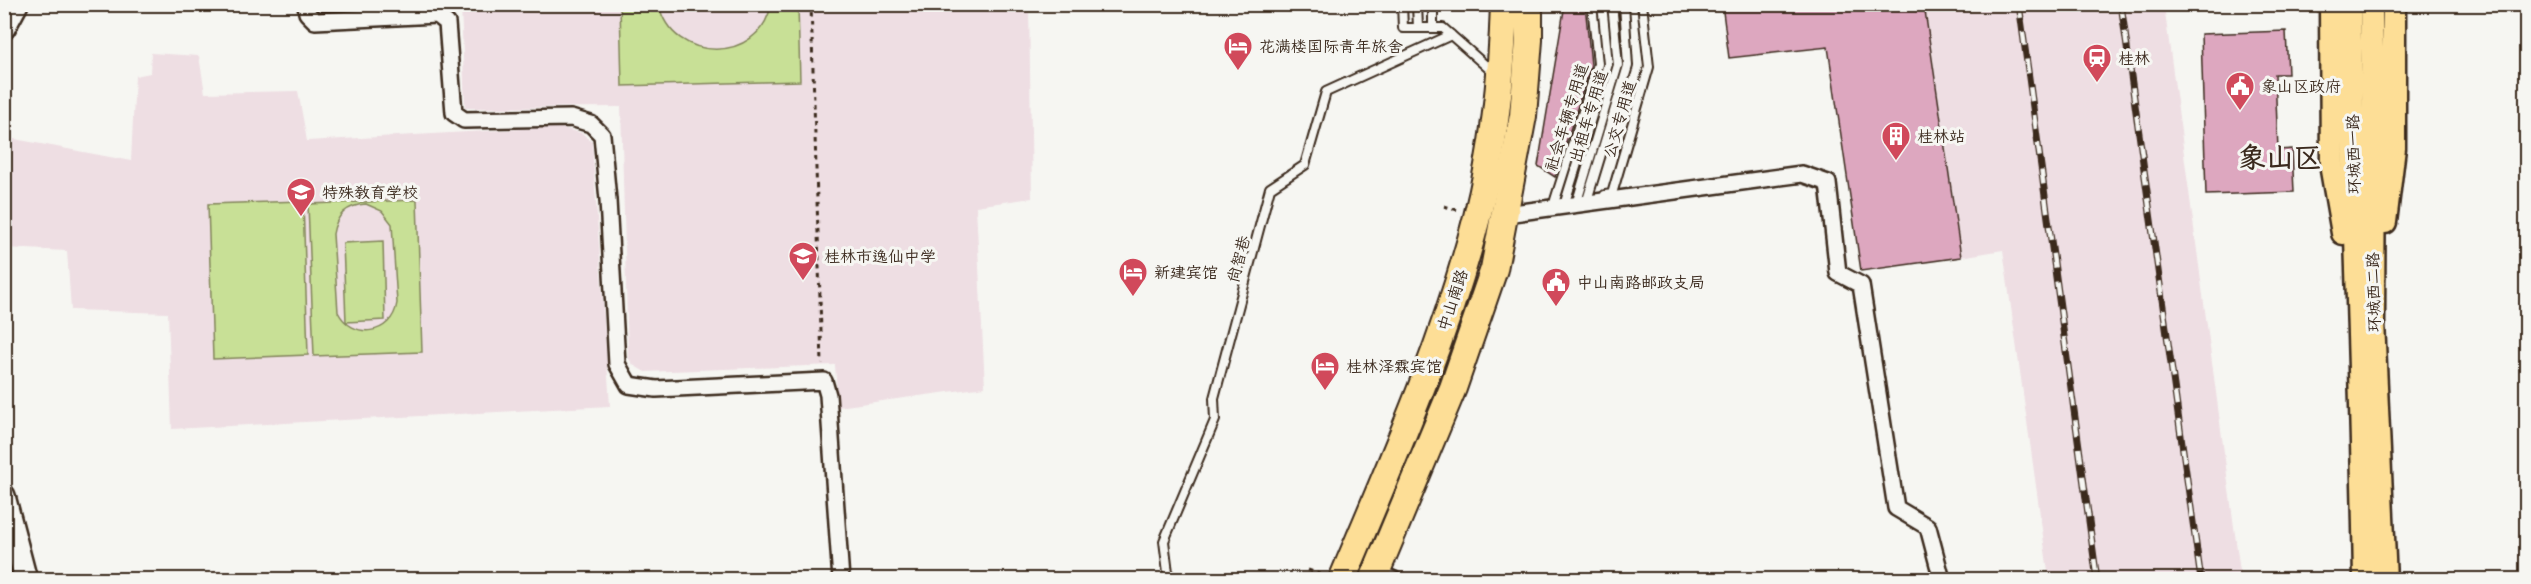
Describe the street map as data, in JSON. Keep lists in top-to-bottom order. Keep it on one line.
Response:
{"streets":{"highway":["中山南路"],"main road":["环城西一路","环城西二路"],"lane":["出租车专用道","社会车辆专用道","公交专用道","尚智巷"]},"crossings":[["出租车专用道","公交专用道"],["社会车辆专用道","公交专用道"],["公交专用道","中山南路"],["环城西一路","环城西二路"]],"districts":["象山区"],"places":{"hotel":["花满楼国际青年旅舍","新建宾馆","桂林泽霖宾馆"],"station":["桂林"],"public building":["象山区政府","中山南路邮政支局"],"building":["桂林站"],"school or university":["特殊教育学校","桂林市逸仙中学"]}}
